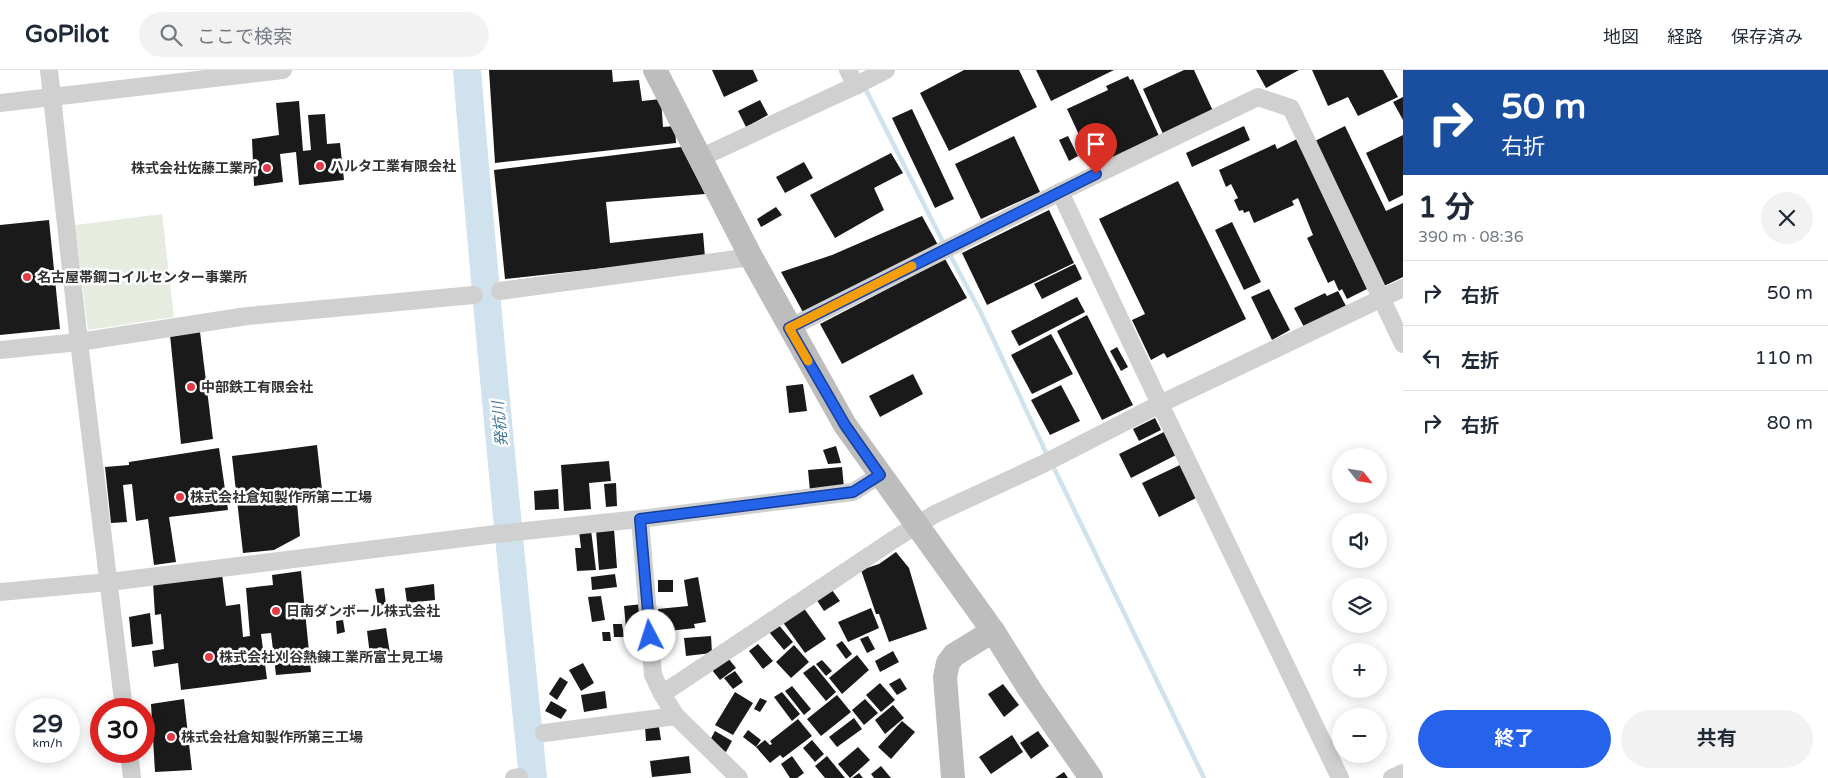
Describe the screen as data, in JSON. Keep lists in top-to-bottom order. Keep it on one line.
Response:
{"water":["発杭川"],"places":["ハルタ工業有限会社","株式会社佐藤工業所","名古屋帯鋼コイルセンター事業所","中部鉄工有限会社","株式会社倉知製作所第二工場","日南ダンボール株式会社","株式会社刈谷熱錬工業所富士見工場","株式会社倉知製作所第三工場"],"north":"bottom right","page":{"header":"GoPilot","search":"ここで検索","nav":["地図","経路","保存済み"],"turn":["50 m","右折"],"heading":["1 分","390 m · 08:36"],"list":[{"name":"右折","value":"50 m"},{"name":"左折","value":"110 m"},{"name":"右折","value":"80 m"}],"map_buttons":["+","−"],"speed":"29 km/h","limit":"30","buttons":["終了","共有"]}}
